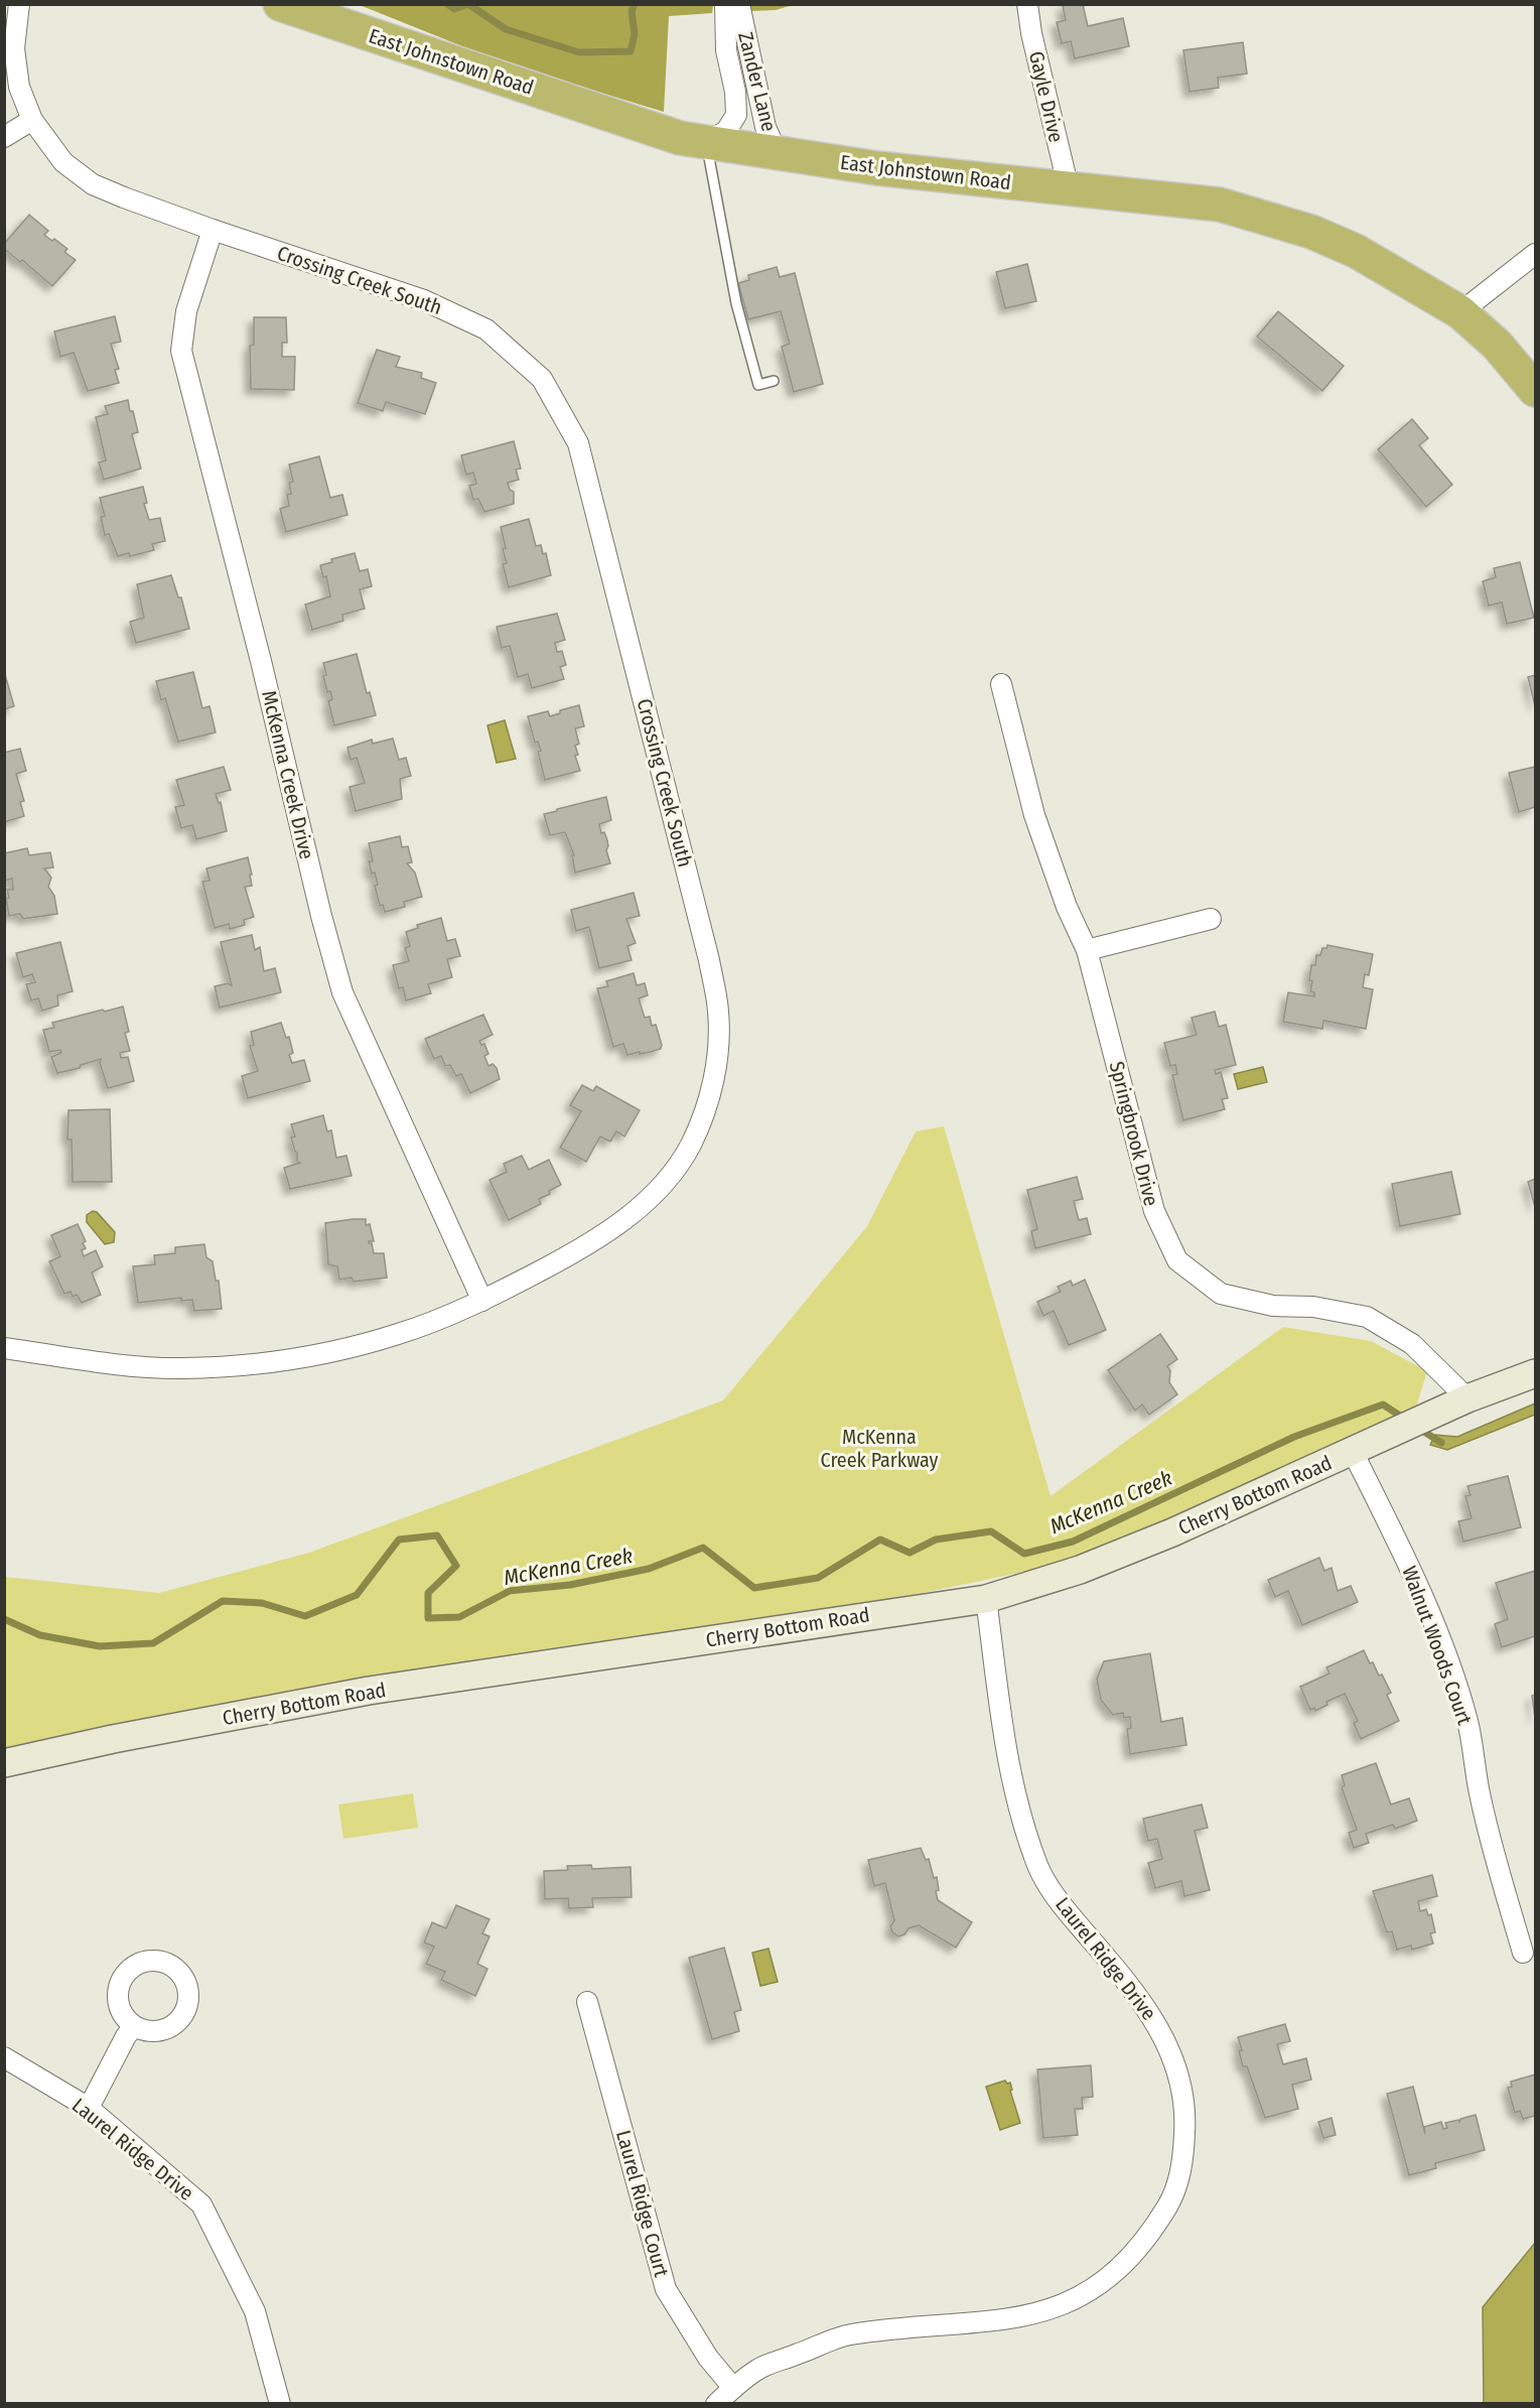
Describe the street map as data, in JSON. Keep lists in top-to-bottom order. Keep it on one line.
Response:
{"streets":{"highway":["East Johnstown Road"],"main road":["Cherry Bottom Road"],"street":["Zander Lane","Gayle Drive","Crossing Creek South","McKenna Creek Drive","Springbrook Drive","Walnut Woods Court","Laurel Ridge Drive","Laurel Ridge Court"]},"crossings":[["East Johnstown Road","Zander Lane"],["East Johnstown Road","Gayle Drive"],["Crossing Creek South","McKenna Creek Drive"],["Springbrook Drive","Cherry Bottom Road"],["Cherry Bottom Road","Walnut Woods Court"],["Cherry Bottom Road","Laurel Ridge Drive"],["Laurel Ridge Drive","Laurel Ridge Court"]],"water":["McKenna Creek"],"parks":["McKenna Creek Parkway"]}
